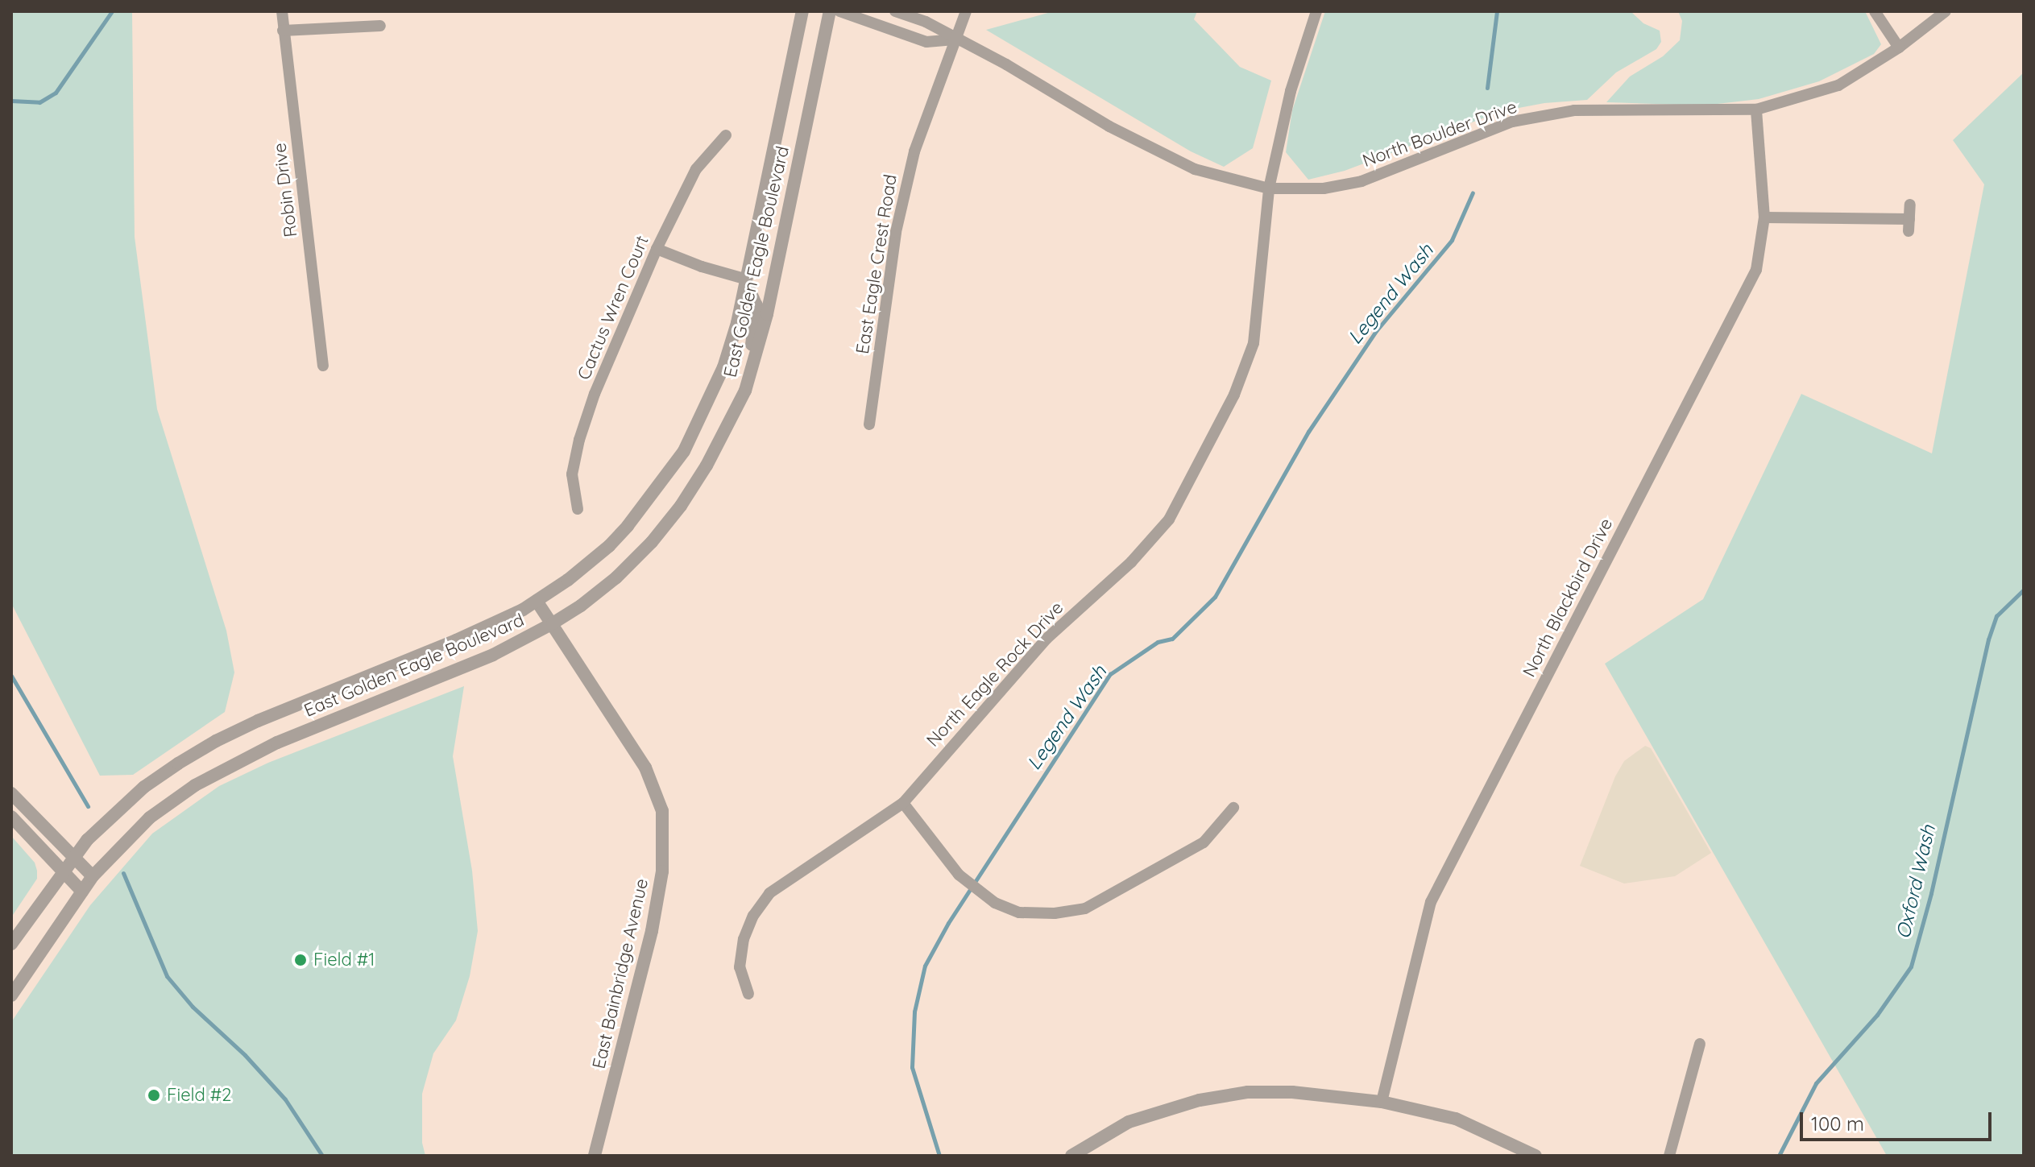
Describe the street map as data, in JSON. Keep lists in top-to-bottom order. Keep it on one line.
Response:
{"streets":{"street":["North Boulder Drive","Robin Drive","East Golden Eagle Boulevard","East Eagle Crest Road","Cactus Wren Court","North Blackbird Drive","North Eagle Rock Drive","East Bainbridge Avenue"]},"crossings":[["North Boulder Drive","East Eagle Crest Road"],["North Boulder Drive","North Blackbird Drive"],["North Boulder Drive","North Eagle Rock Drive"],["East Golden Eagle Boulevard","East Bainbridge Avenue"]],"water":["Legend Wash","Oxford Wash"],"places":["Field #1","Field #2"],"scale_bar":"100 m"}
